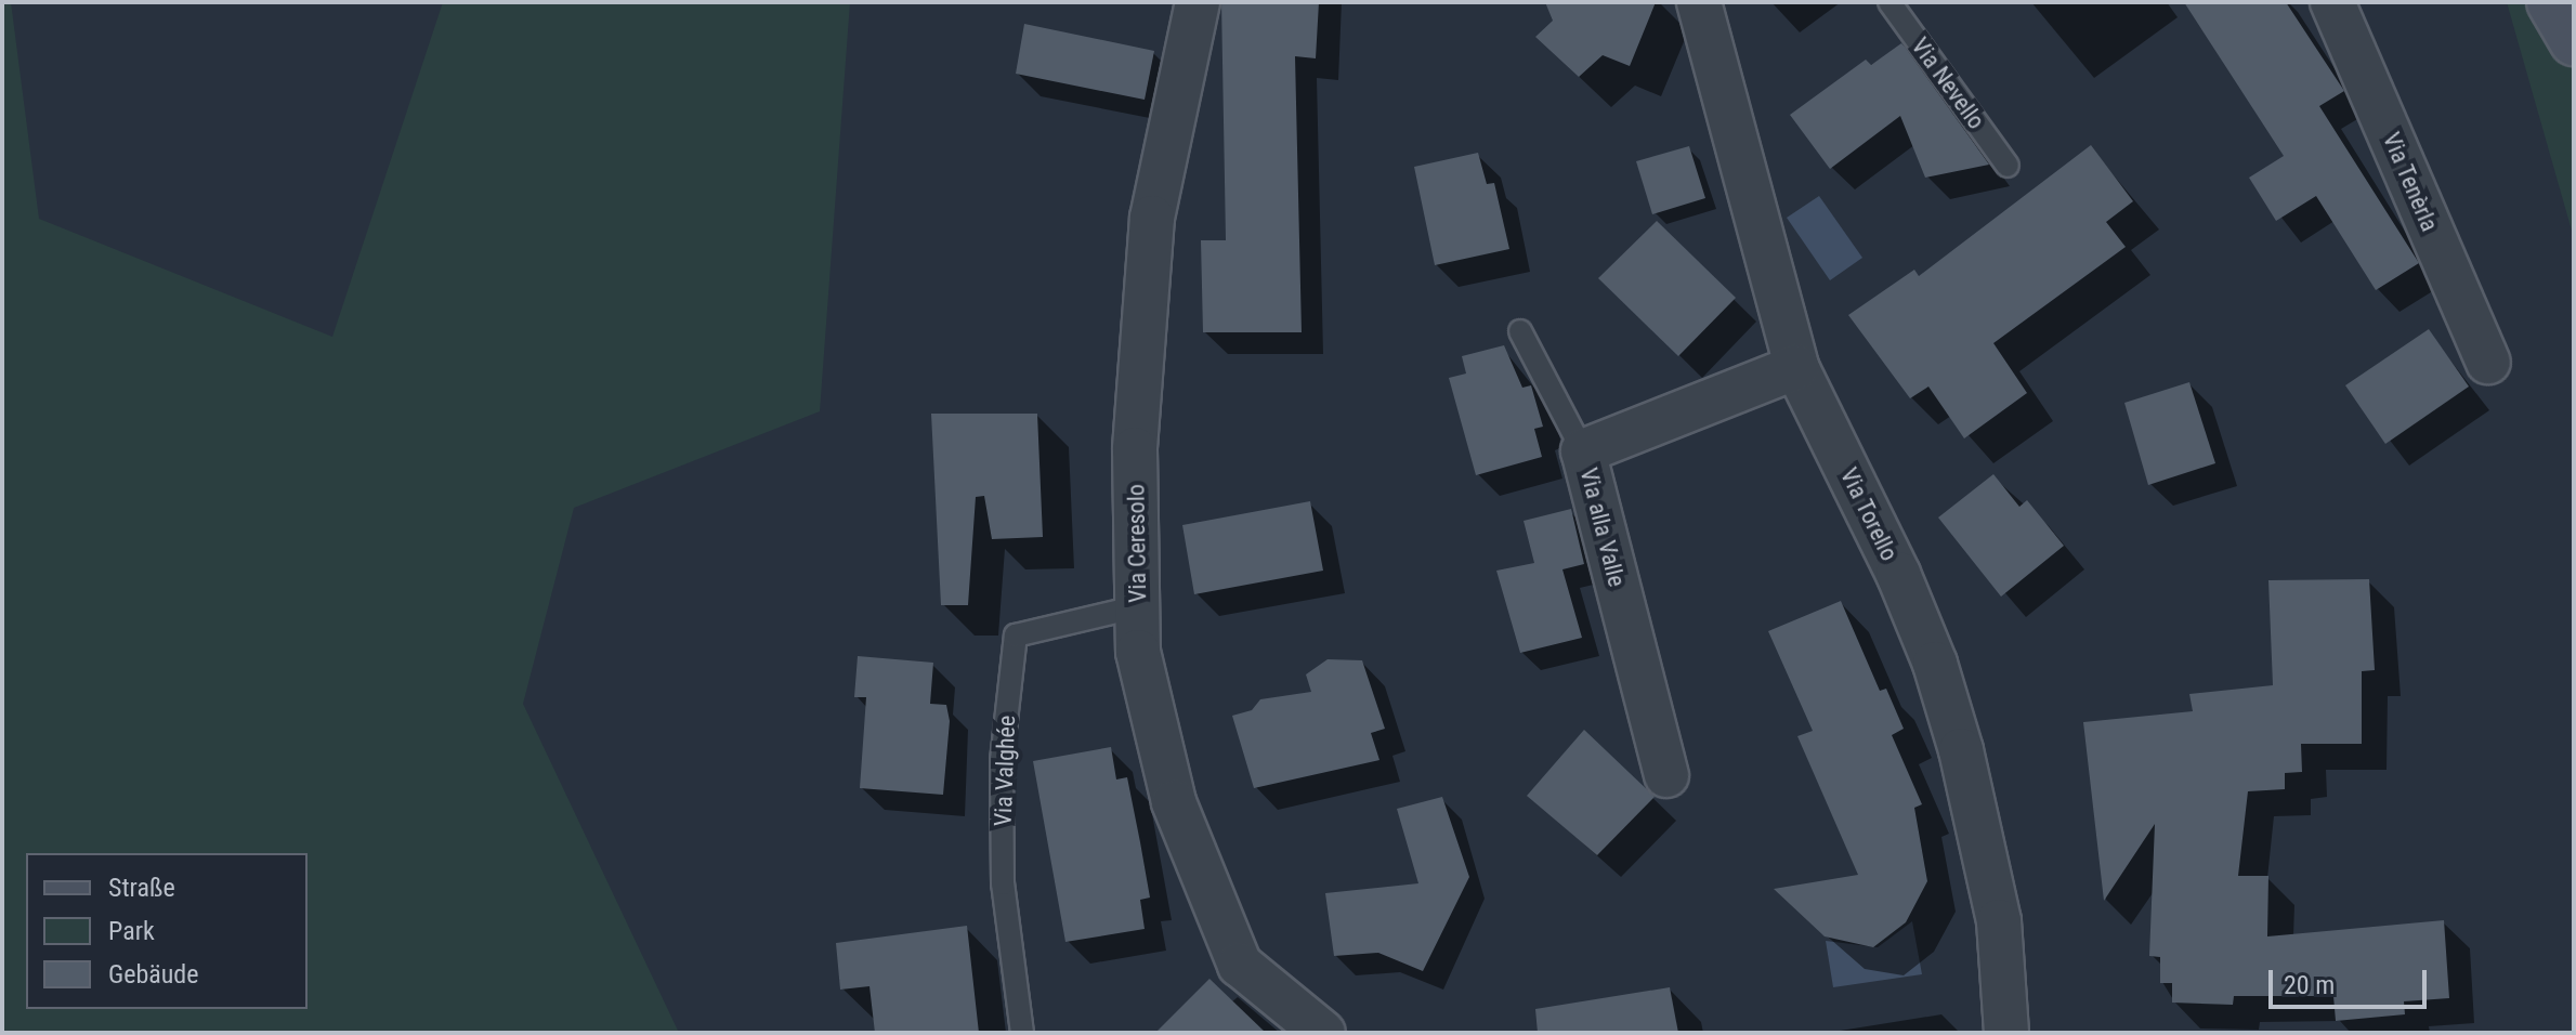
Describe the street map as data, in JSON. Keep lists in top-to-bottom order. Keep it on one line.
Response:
{"streets":{"street":["Via Tenèrla","Via Torello","Via alla Valle","Via Ceresolo"],"lane":["Via Nevello","Via Valghée"]},"crossings":[["Via Torello","Via alla Valle"],["Via Ceresolo","Via Valghée"]],"legend":["Straße","Park","Gebäude"],"scale_bar":"20 m"}
